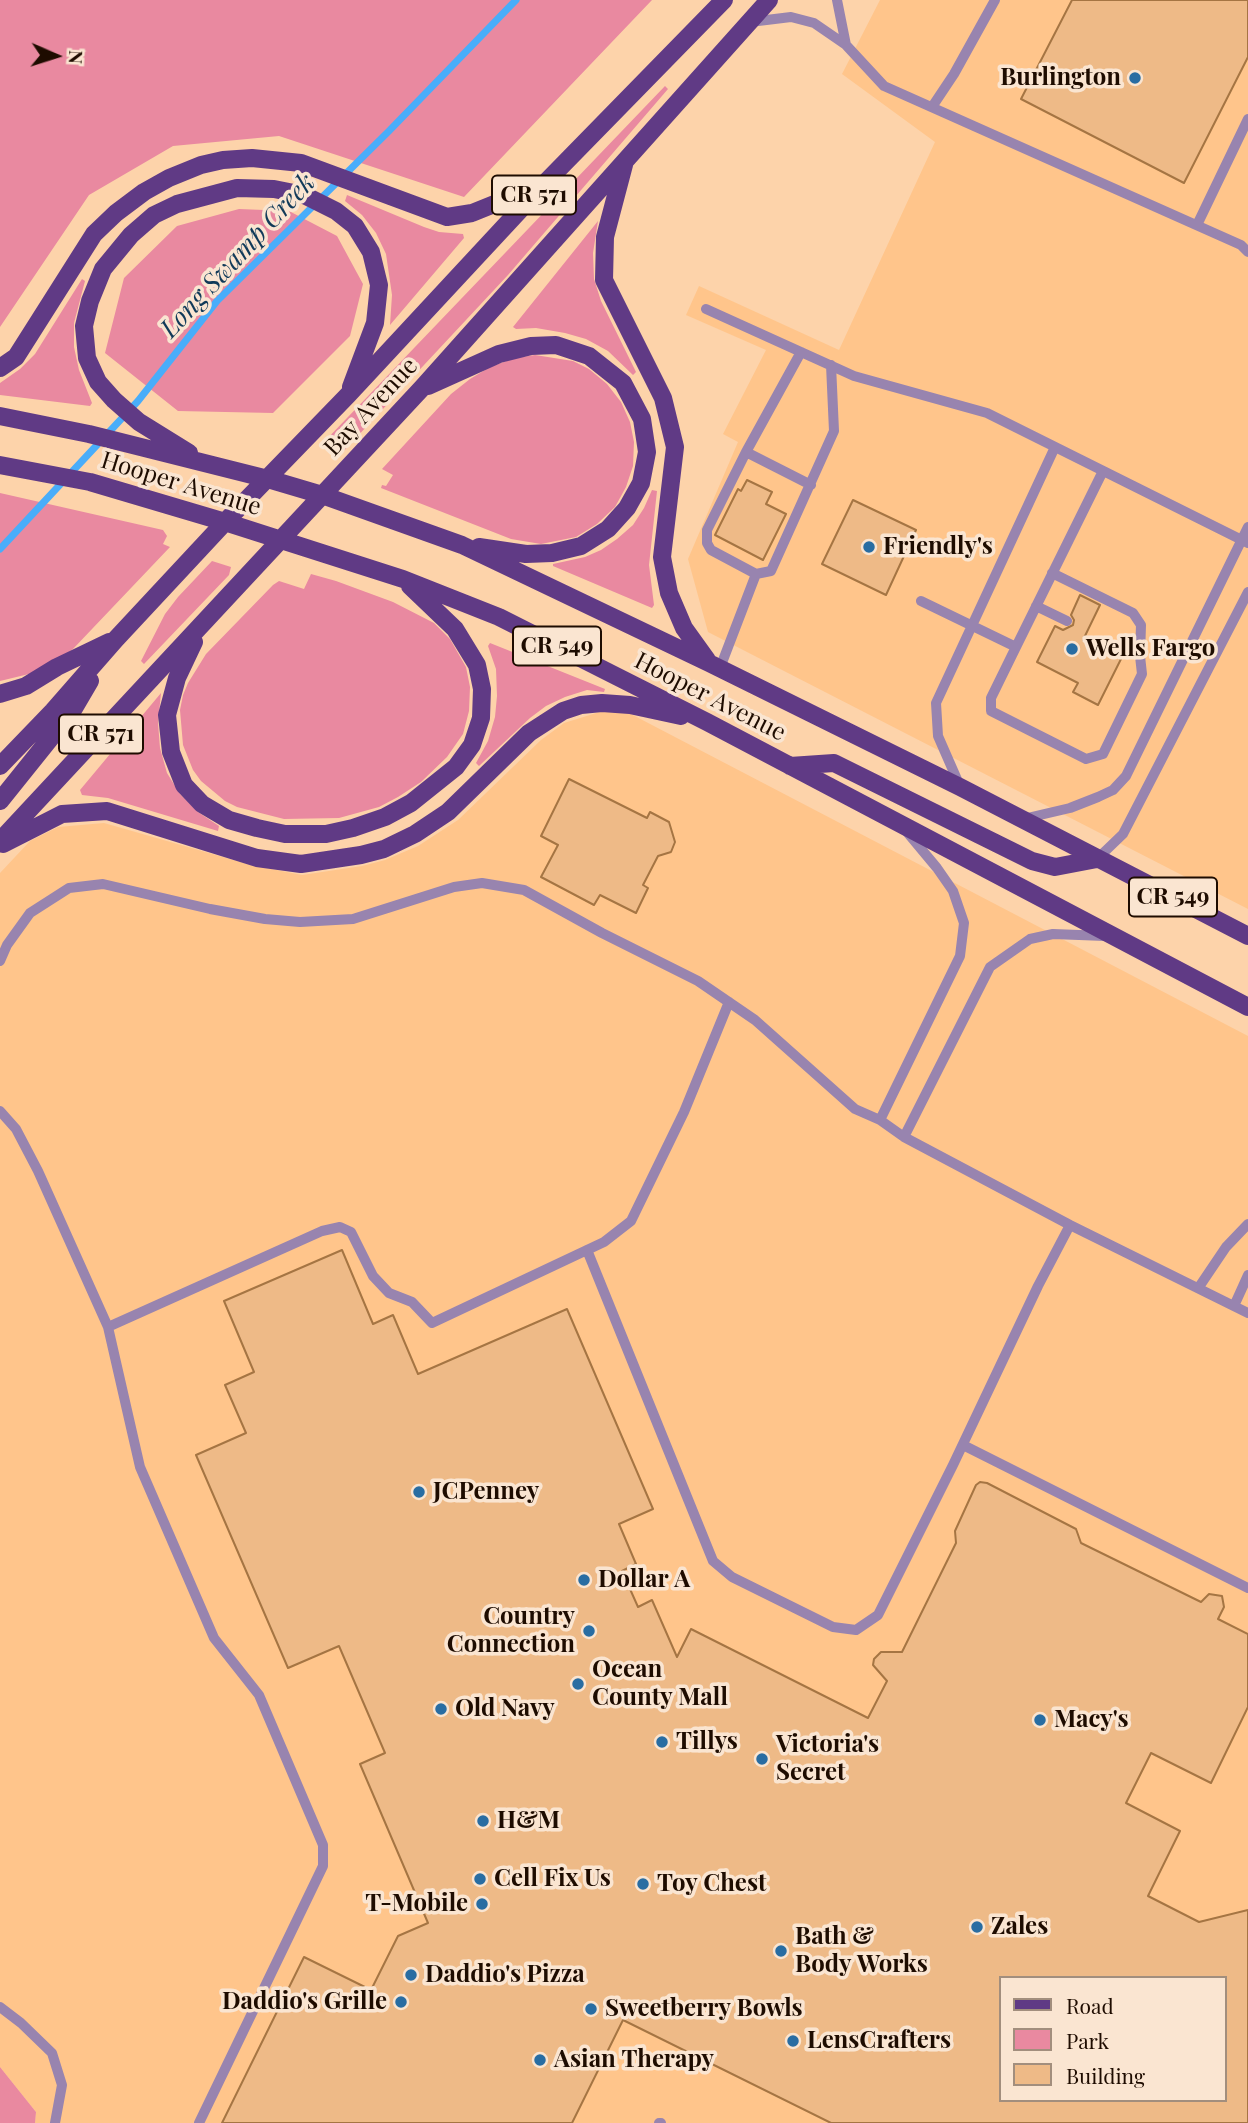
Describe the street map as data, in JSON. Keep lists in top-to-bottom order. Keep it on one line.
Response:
{"streets":{"main road":["CR 571","Bay Avenue","Hooper Avenue","CR 549"]},"crossings":[["Bay Avenue","Hooper Avenue"]],"water":["Long Swamp Creek"],"places":["Burlington","Friendly's","Wells Fargo","JCPenney","Dollar A","Country Connection","Ocean County Mall","Old Navy","Macy's","Tillys","Victoria's Secret","H&M","Cell Fix Us","Toy Chest","T-Mobile","Zales","Bath & Body Works","Daddio's Pizza","Daddio's Grille","Sweetberry Bowls","LensCrafters","Asian Therapy"],"legend":["Road","Park","Building"],"north":"right"}
